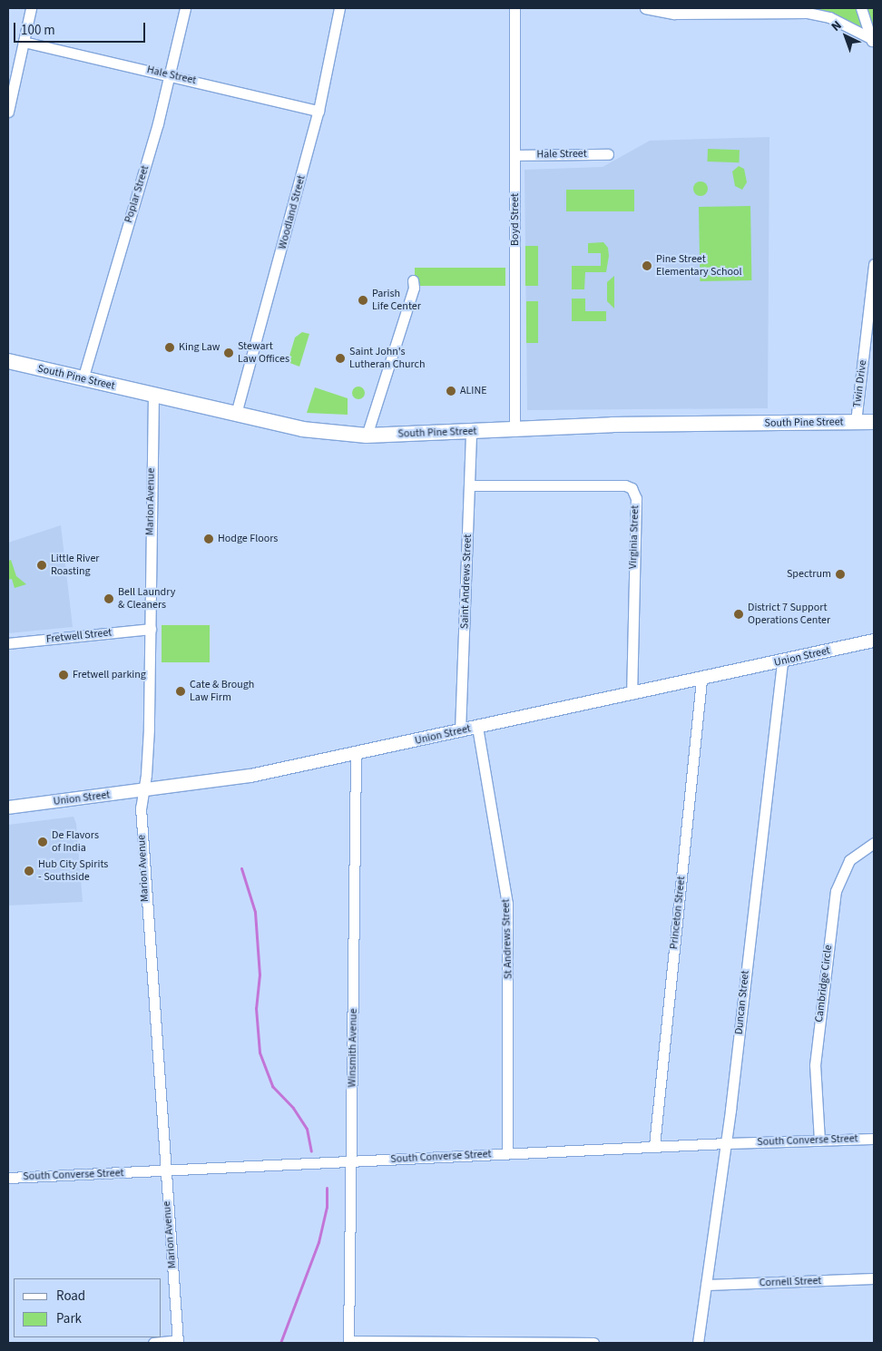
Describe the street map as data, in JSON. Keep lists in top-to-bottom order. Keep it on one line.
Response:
{"streets":{"highway":["South Pine Street"],"main road":["Union Street"],"street":["Hale Street","Poplar Street","Woodland Street","Boyd Street","Twin Drive","Marion Avenue","Virginia Street","Saint Andrews Street","Fretwell Street","Princeton Street","St Andrews Street","Cambridge Circle","Duncan Street","Winsmith Avenue","South Converse Street","Cornell Street"]},"crossings":[["Hale Street","Poplar Street"],["Hale Street","Woodland Street"],["Hale Street","Boyd Street"],["Poplar Street","South Pine Street"],["Woodland Street","South Pine Street"],["Boyd Street","South Pine Street"],["South Pine Street","Twin Drive"],["South Pine Street","Marion Avenue"],["South Pine Street","Saint Andrews Street"],["Marion Avenue","Fretwell Street"],["Marion Avenue","Union Street"],["Marion Avenue","South Converse Street"],["Virginia Street","Saint Andrews Street"],["Virginia Street","Union Street"],["Saint Andrews Street","Union Street"],["Union Street","Princeton Street"],["Union Street","St Andrews Street"],["Union Street","Duncan Street"],["Union Street","Winsmith Avenue"],["Princeton Street","South Converse Street"],["St Andrews Street","South Converse Street"],["Cambridge Circle","South Converse Street"],["Duncan Street","South Converse Street"],["Duncan Street","Cornell Street"],["Winsmith Avenue","South Converse Street"]],"places":["Pine Street Elementary School","Parish Life Center","King Law","Stewart Law Offices","Saint John's Lutheran Church","ALINE","Hodge Floors","Little River Roasting","Spectrum","Bell Laundry & Cleaners","District 7 Support Operations Center","Fretwell parking","Cate & Brough Law Firm","De Flavors of India","Hub City Spirits - Southside"],"legend":["Road","Park"],"scale_bar":"100 m","north":"top left"}
